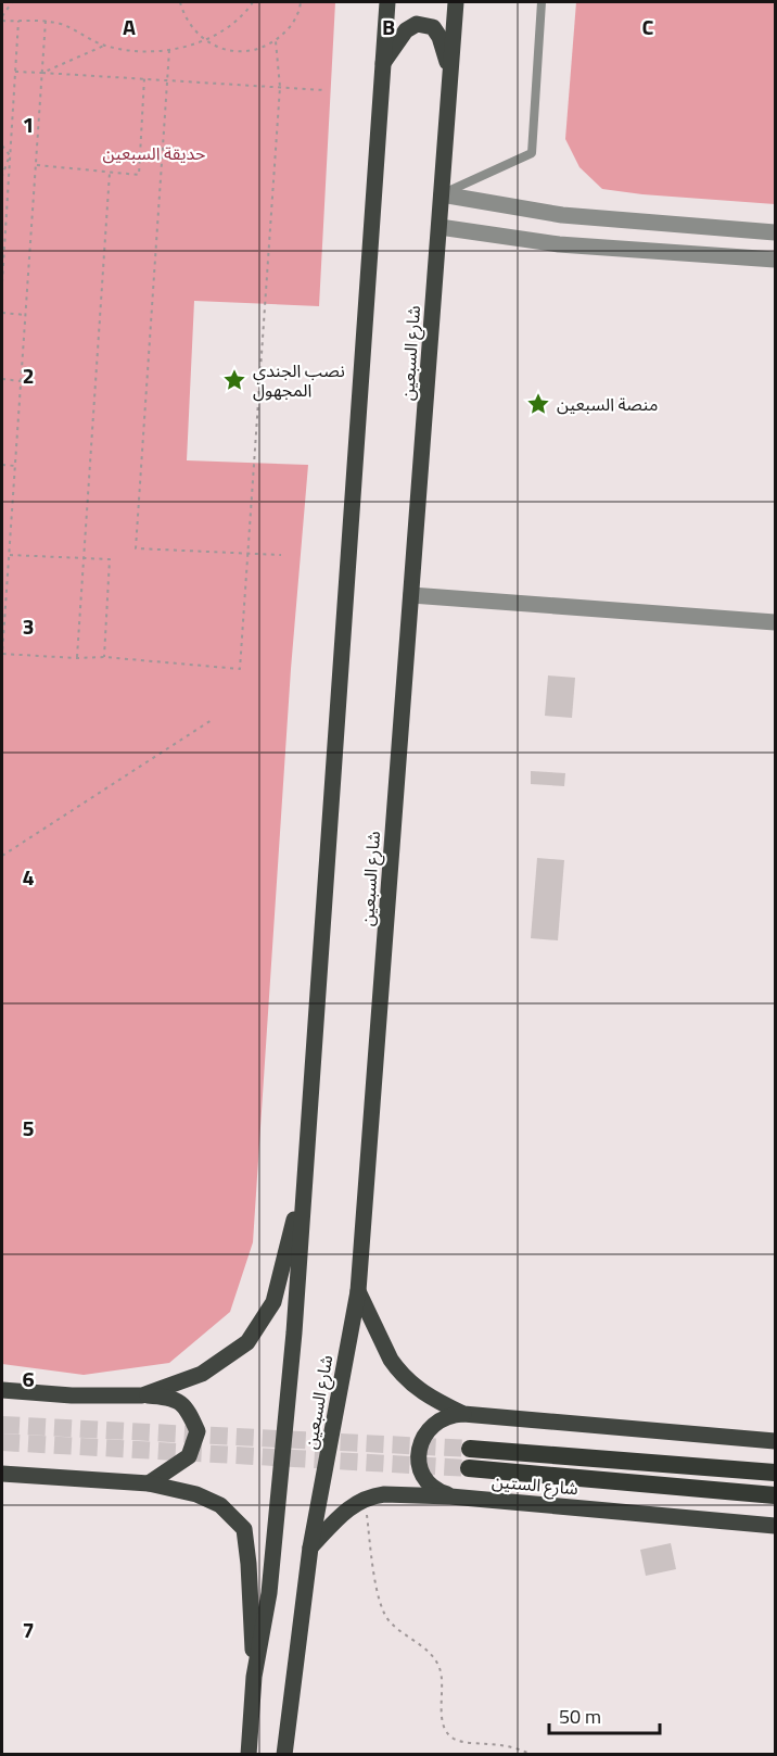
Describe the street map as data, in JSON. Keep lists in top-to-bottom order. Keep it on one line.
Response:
{"streets":{"highway":["شارع الستين"],"main road":["شارع السبعين"]},"crossings":[["شارع السبعين","شارع الستين"]],"parks":["حديقة السبعين"],"places":{"place":["نصب الجندي المجهول","منصة السبعين"]},"scale_bar":"50 m","grid":{"columns":["A","B","C"],"rows":["1","2","3","4","5","6","7"]}}
